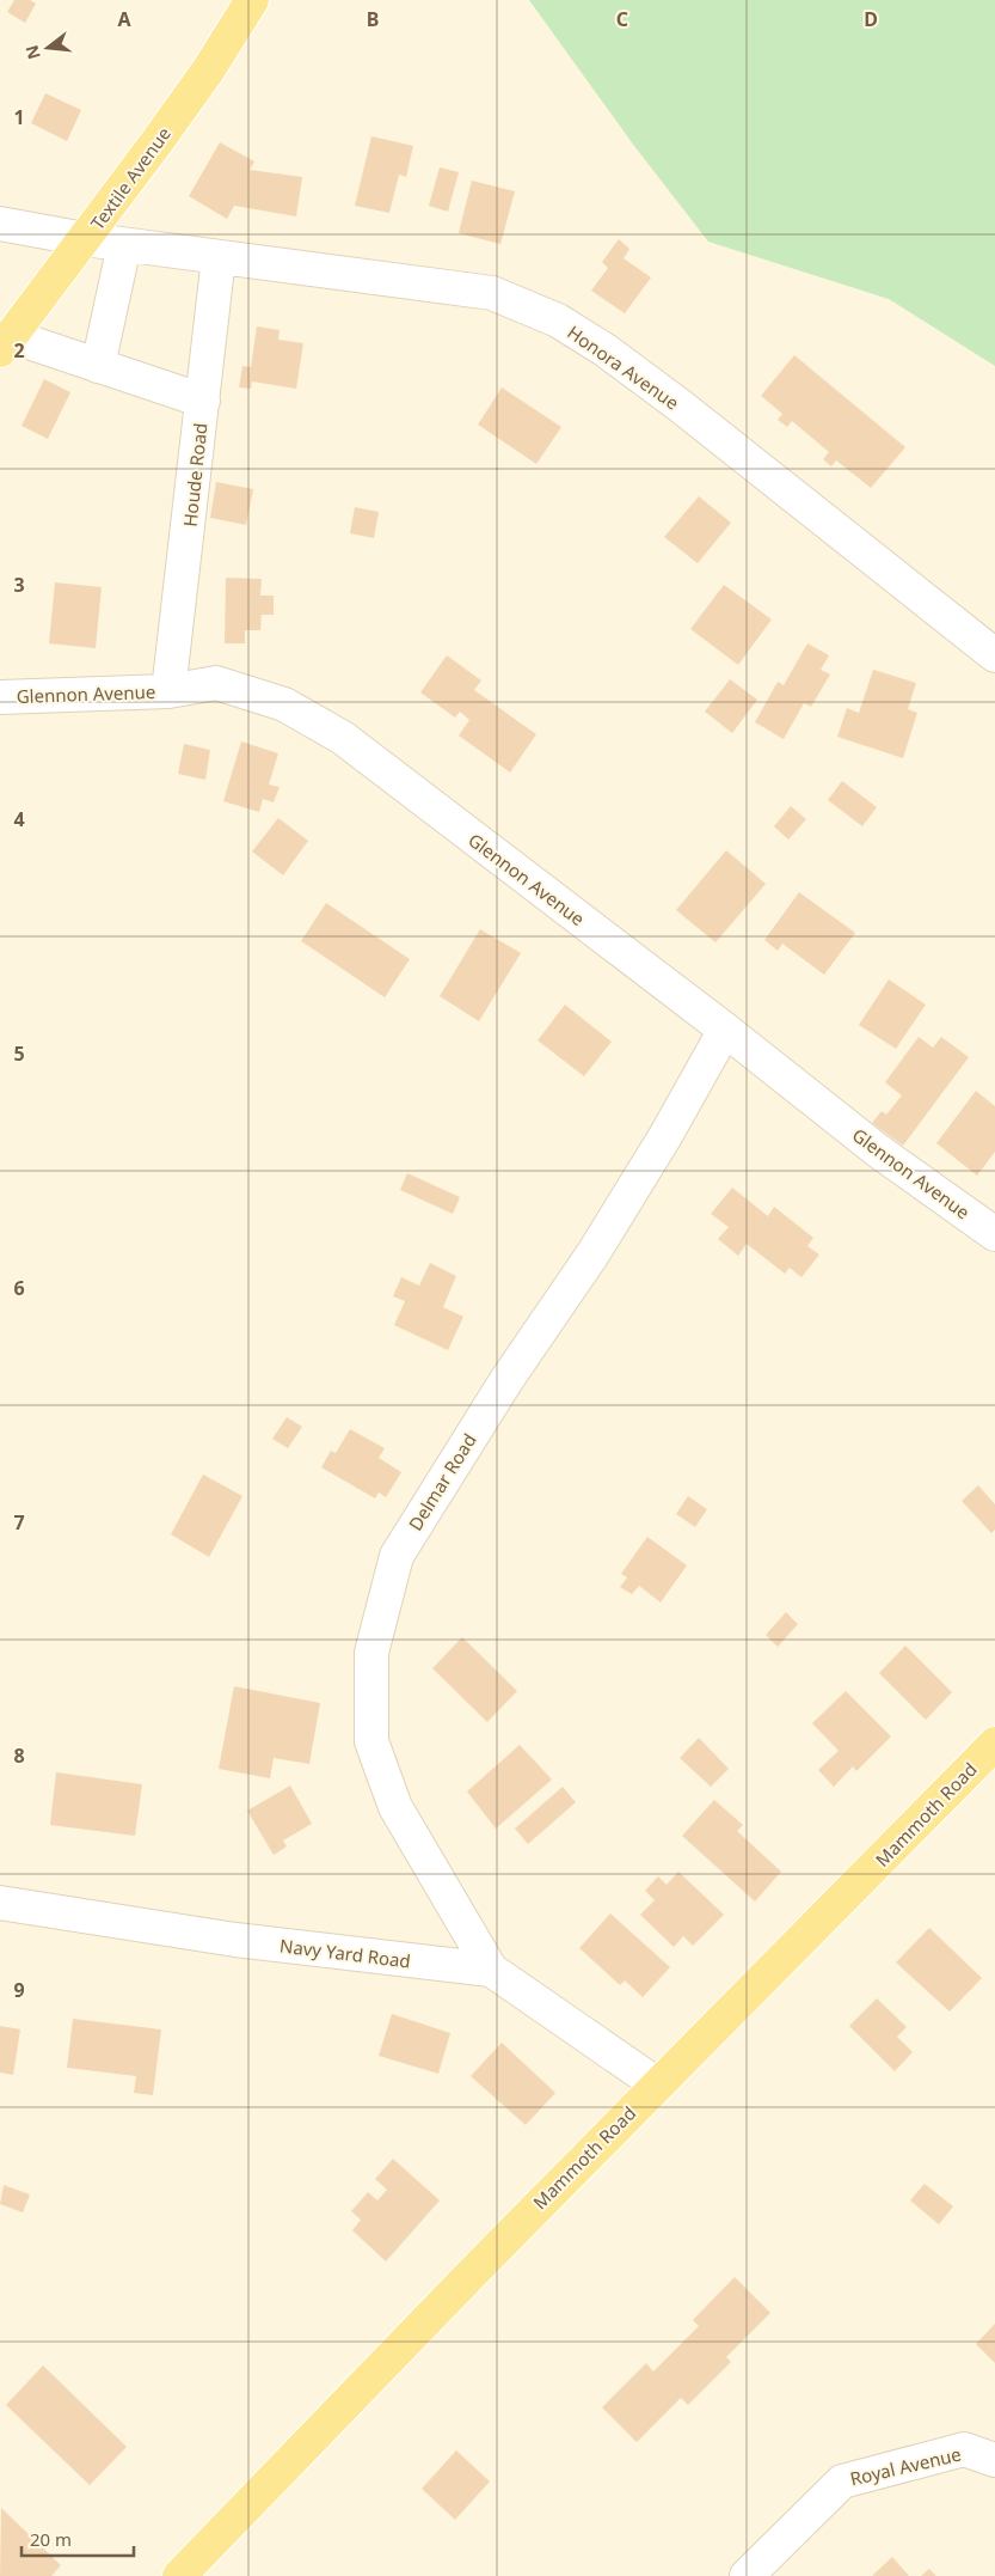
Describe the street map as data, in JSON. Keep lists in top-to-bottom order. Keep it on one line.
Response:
{"streets":{"main road":["Textile Avenue","Mammoth Road"],"street":["Honora Avenue","Houde Road","Glennon Avenue","Delmar Road","Navy Yard Road","Royal Avenue"]},"crossings":[["Textile Avenue","Honora Avenue"],["Honora Avenue","Houde Road"],["Houde Road","Glennon Avenue"],["Glennon Avenue","Delmar Road"],["Delmar Road","Navy Yard Road"],["Mammoth Road","Navy Yard Road"]],"scale_bar":"20 m","north":"left","grid":{"columns":["A","B","C","D"],"rows":["1","2","3","4","5","6","7","8","9"]}}
